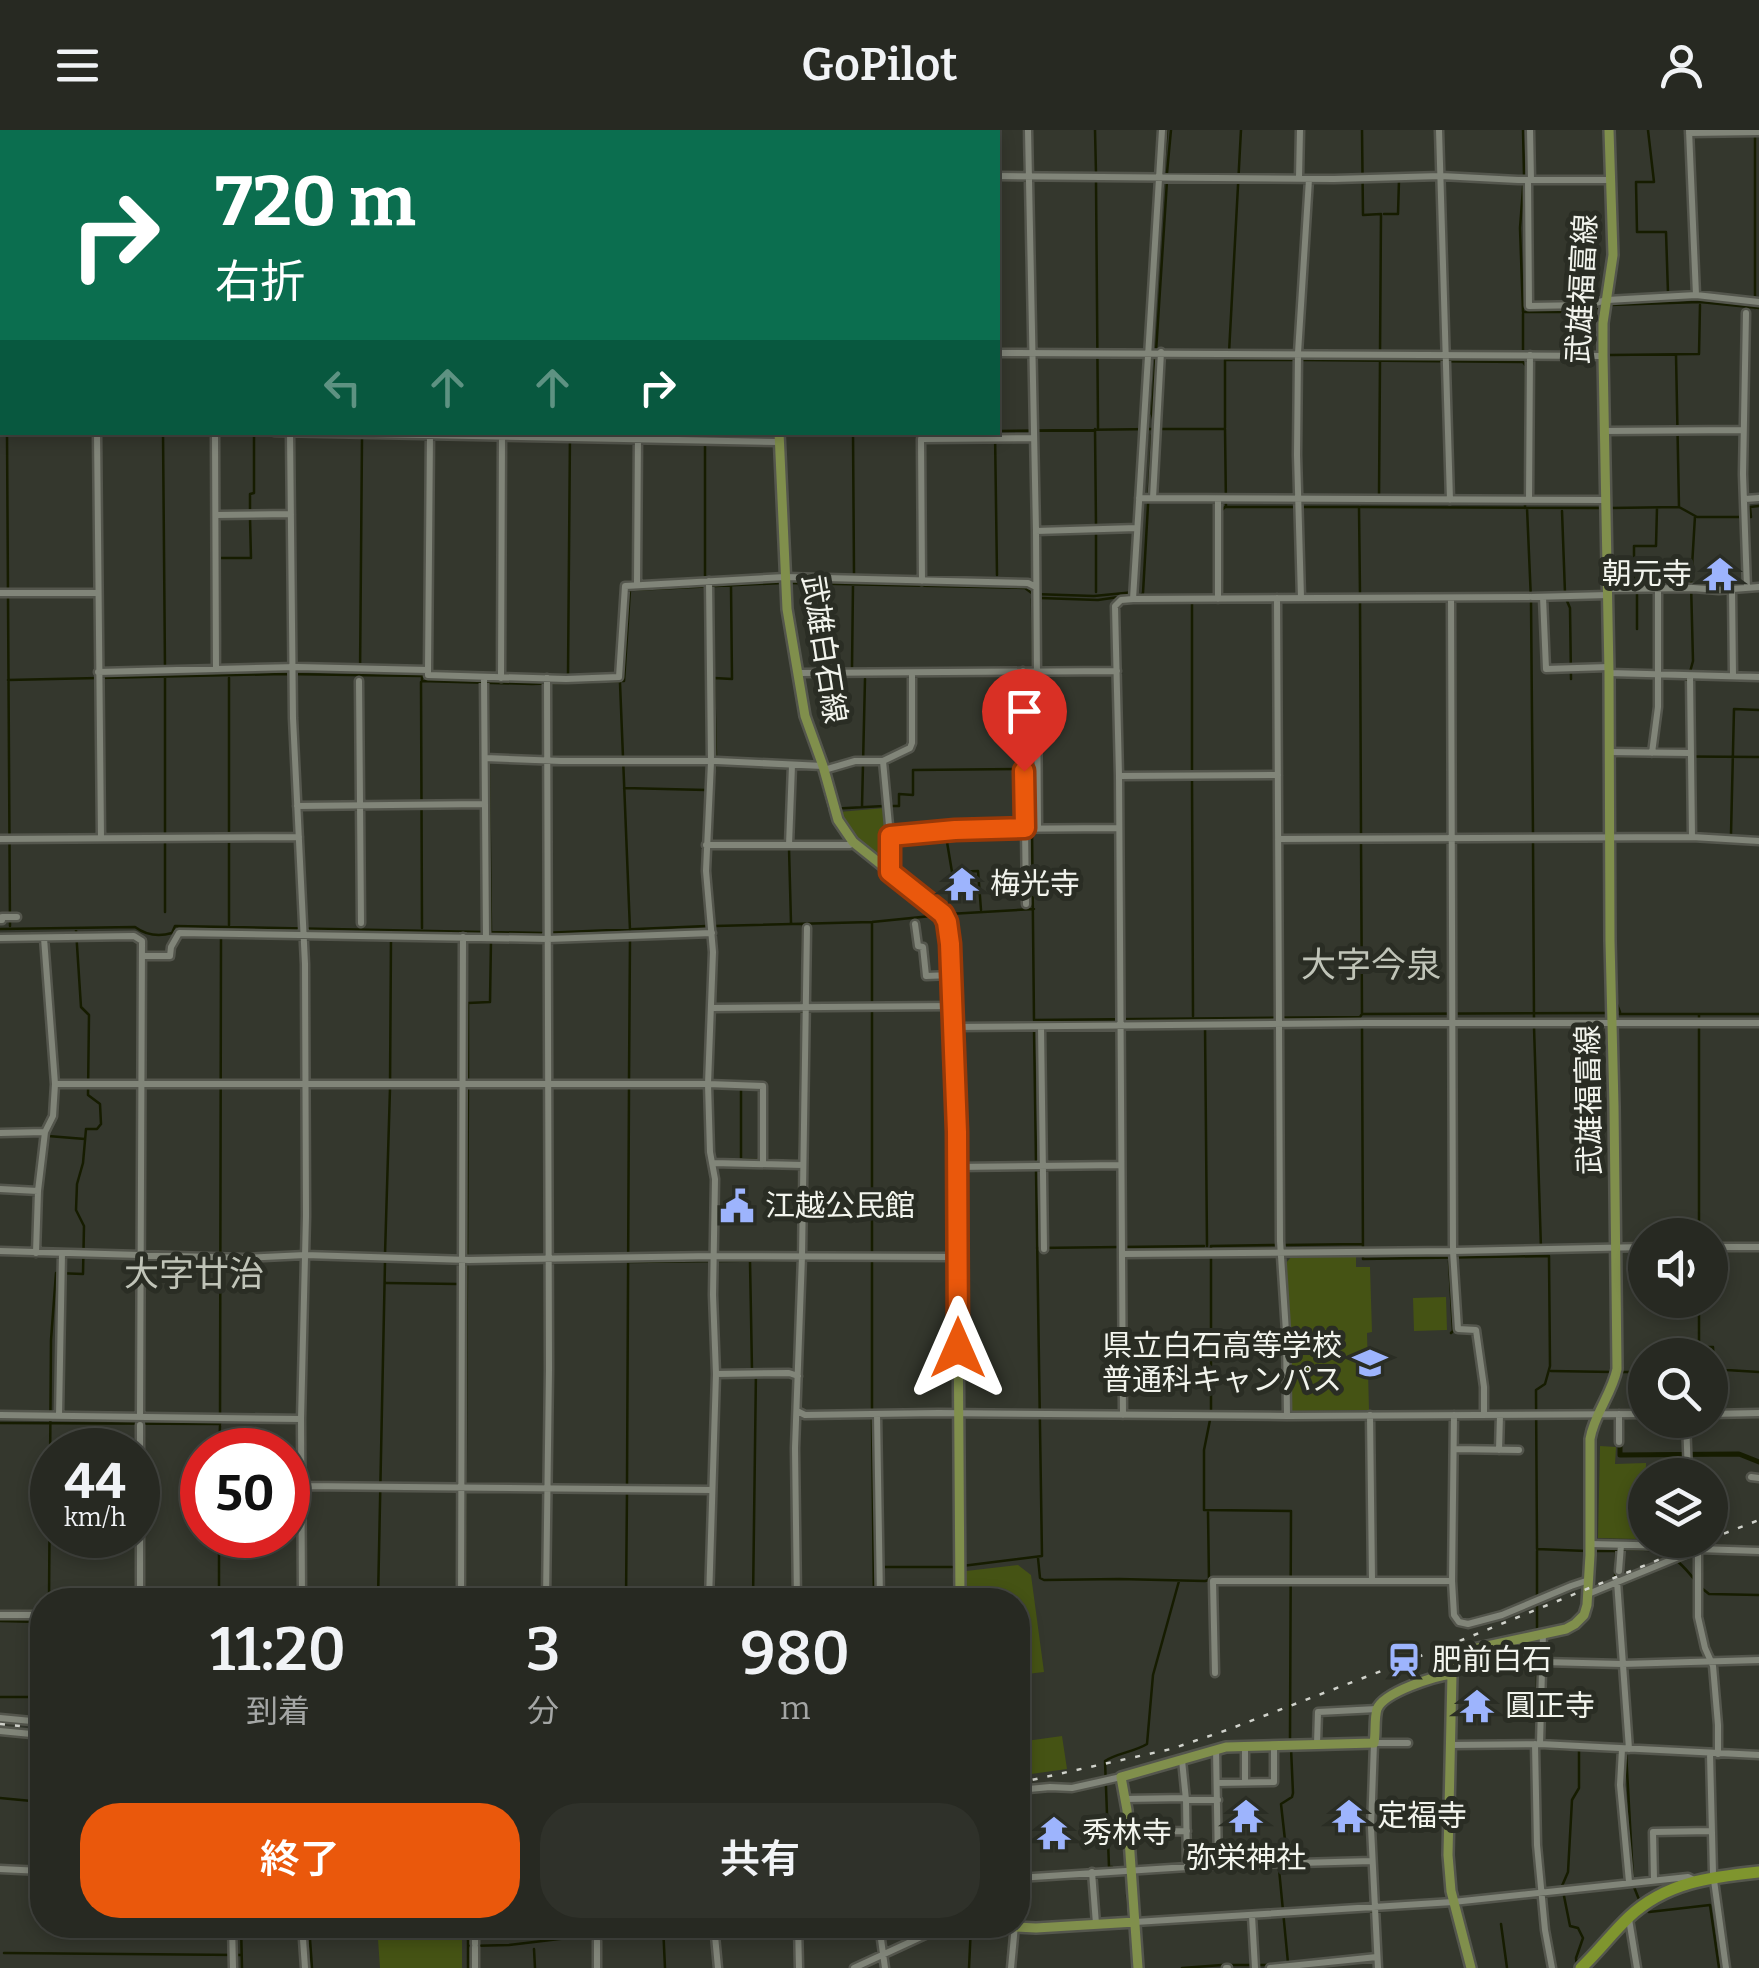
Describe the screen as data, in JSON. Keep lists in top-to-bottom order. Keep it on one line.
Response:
{"streets":{"main road":["武雄福富線","武雄白石線"]},"districts":["大字今泉","大字廿治"],"places":{"temple":["朝元寺","梅光寺","圓正寺","弥栄神社","定福寺","秀林寺"],"public building":["江越公民館"],"school or university":["県立白石高等学校 普通科キャンパス"],"station":["肥前白石"]},"page":{"header":"GoPilot","turn":["720 m","右折"],"speed":"44 km/h","limit":"50","eta":["11:20","到着","3","分","980","m"],"buttons":["終了","共有"]}}
